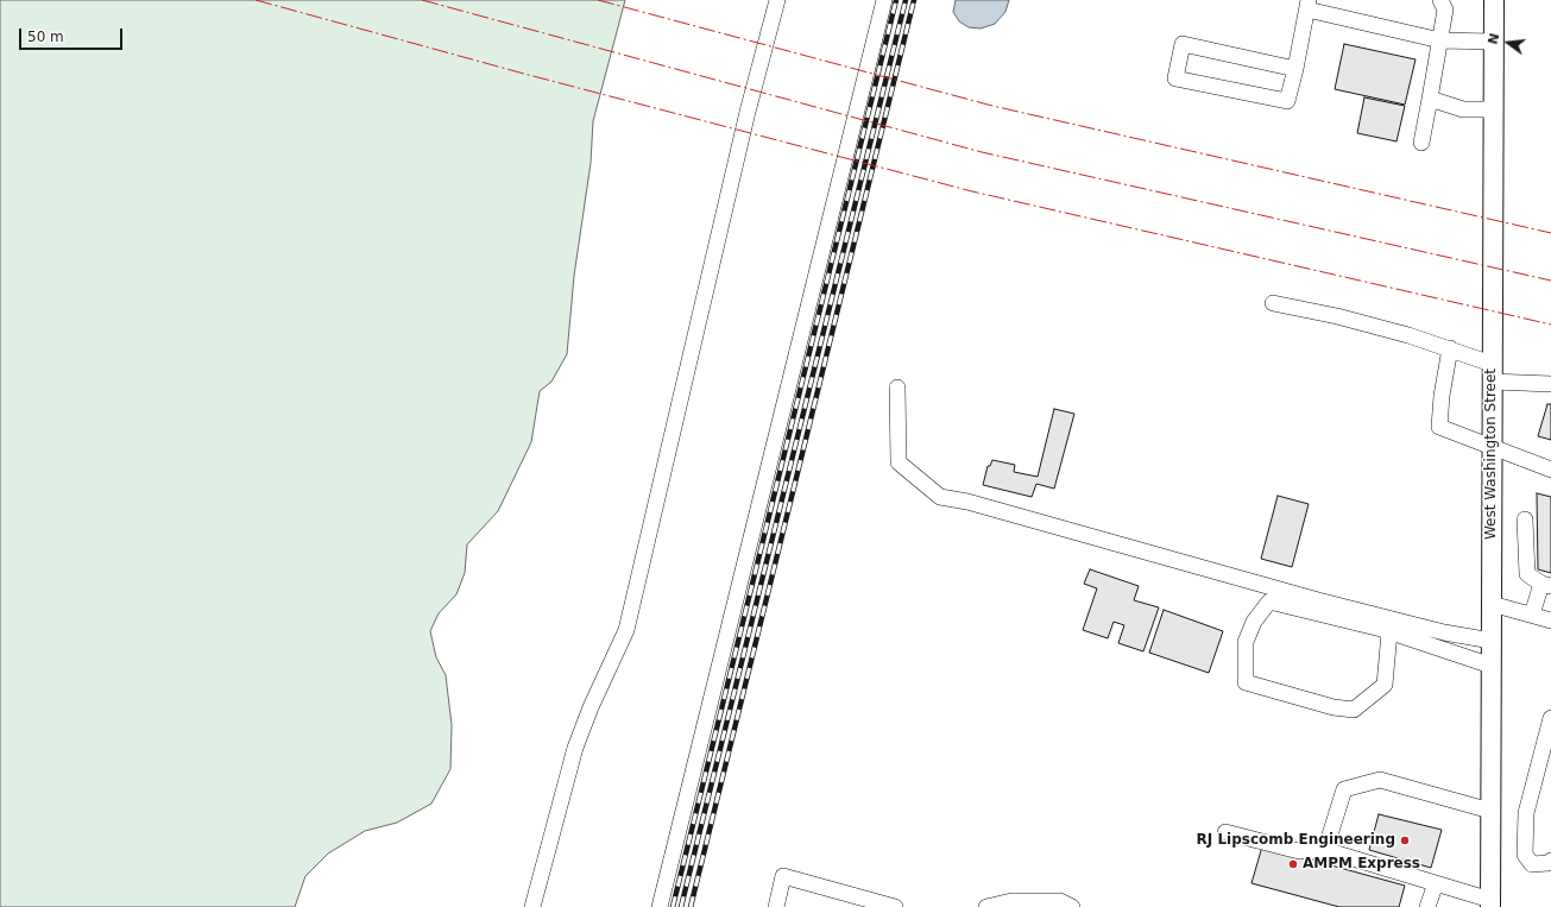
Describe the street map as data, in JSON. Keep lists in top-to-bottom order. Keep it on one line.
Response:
{"streets":{"main road":["West Washington Street"]},"places":["RJ Lipscomb Engineering","AMPM Express"],"scale_bar":"50 m","north":"left"}
